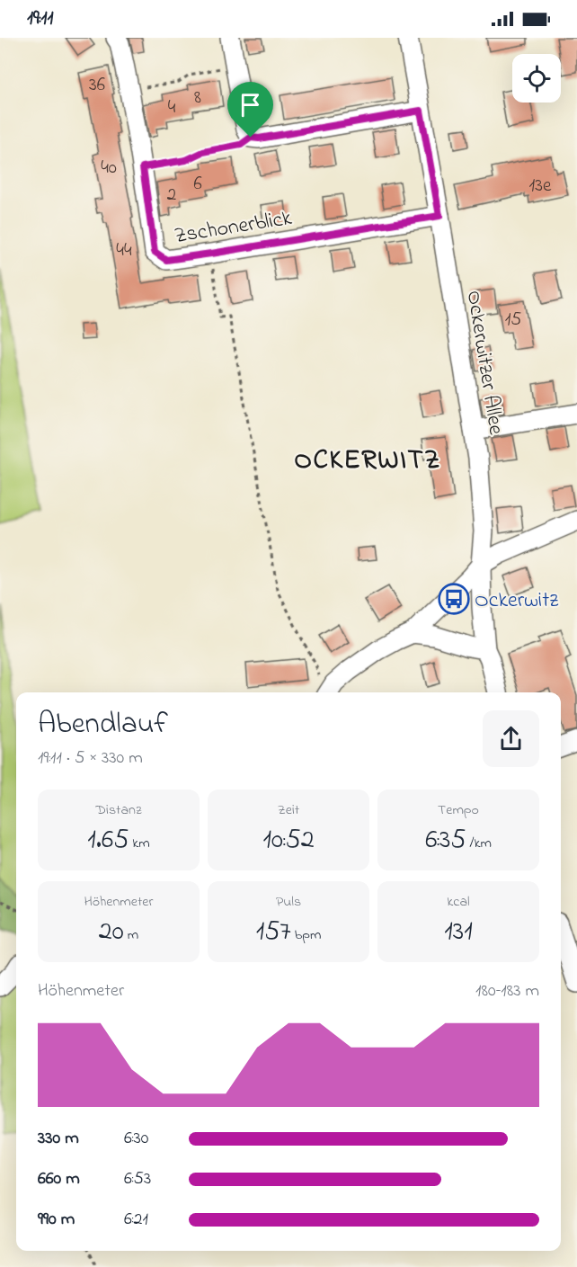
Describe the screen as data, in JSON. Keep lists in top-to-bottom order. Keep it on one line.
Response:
{"streets":{"street":["Zschonerblick","Ockerwitzer Allee"]},"crossings":[["Zschonerblick","Ockerwitzer Allee"]],"districts":["OCKERWITZ"],"places":{"bus stop":["Ockerwitz"]},"house_numbers":["36","8","4","40","6","13e","2","44","15"],"page":{"status":"19:11","heading":["Abendlauf","19:11 · 5 × 330 m"],"stats":[["Distanz","1.65 km"],["Zeit","10:52"],["Tempo","6:35 /km"],["Höhenmeter","20 m"],["Puls","157 bpm"],["kcal","131"]],"chart":["Höhenmeter","180–183 m"],"list":[{"name":"330 m","note":"6:30"},{"name":"660 m","note":"6:53"},{"name":"990 m","note":"6:21"}]}}
